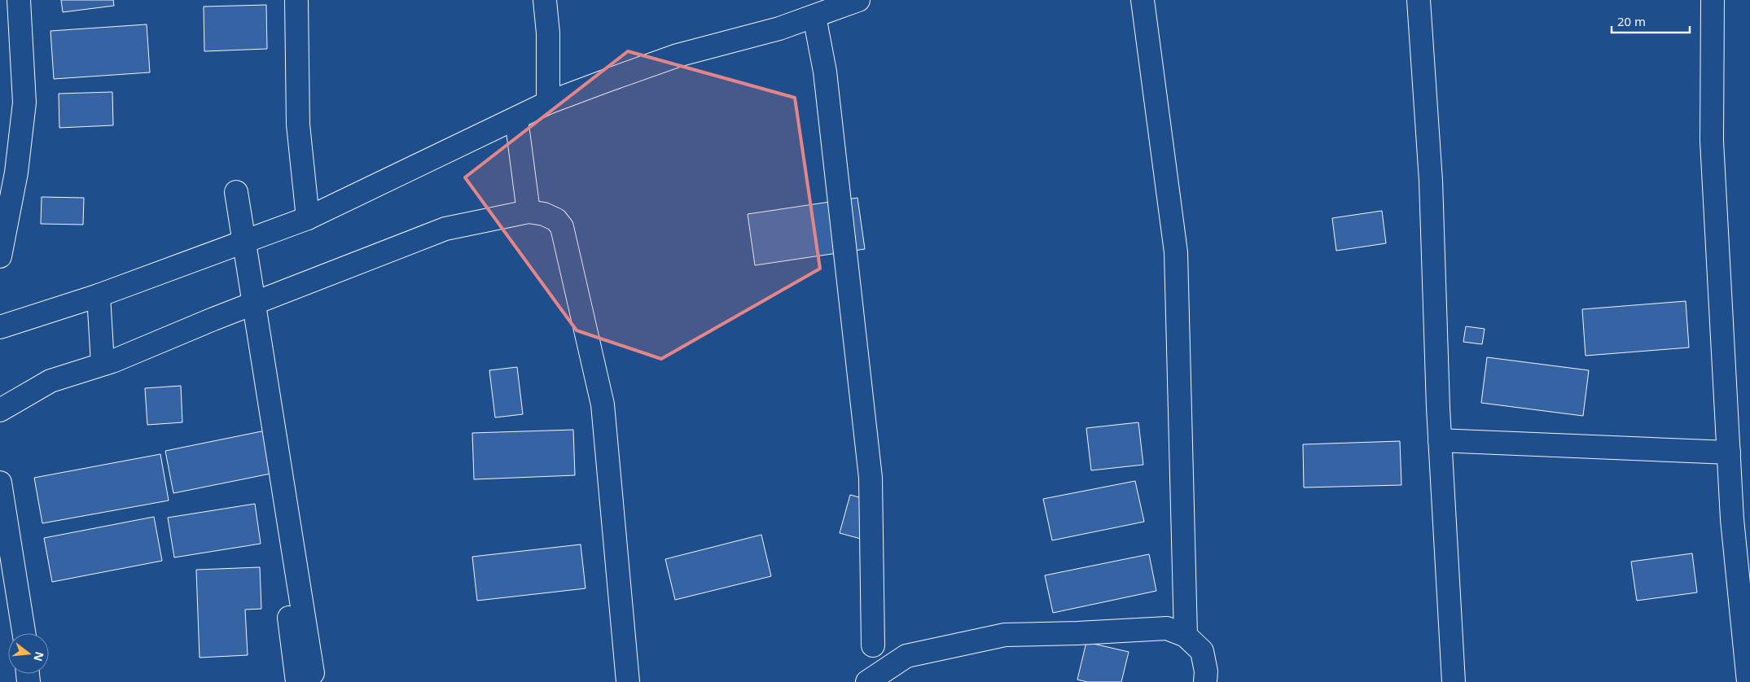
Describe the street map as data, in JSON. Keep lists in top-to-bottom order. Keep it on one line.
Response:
{"scale_bar":"20 m","north":"right"}
